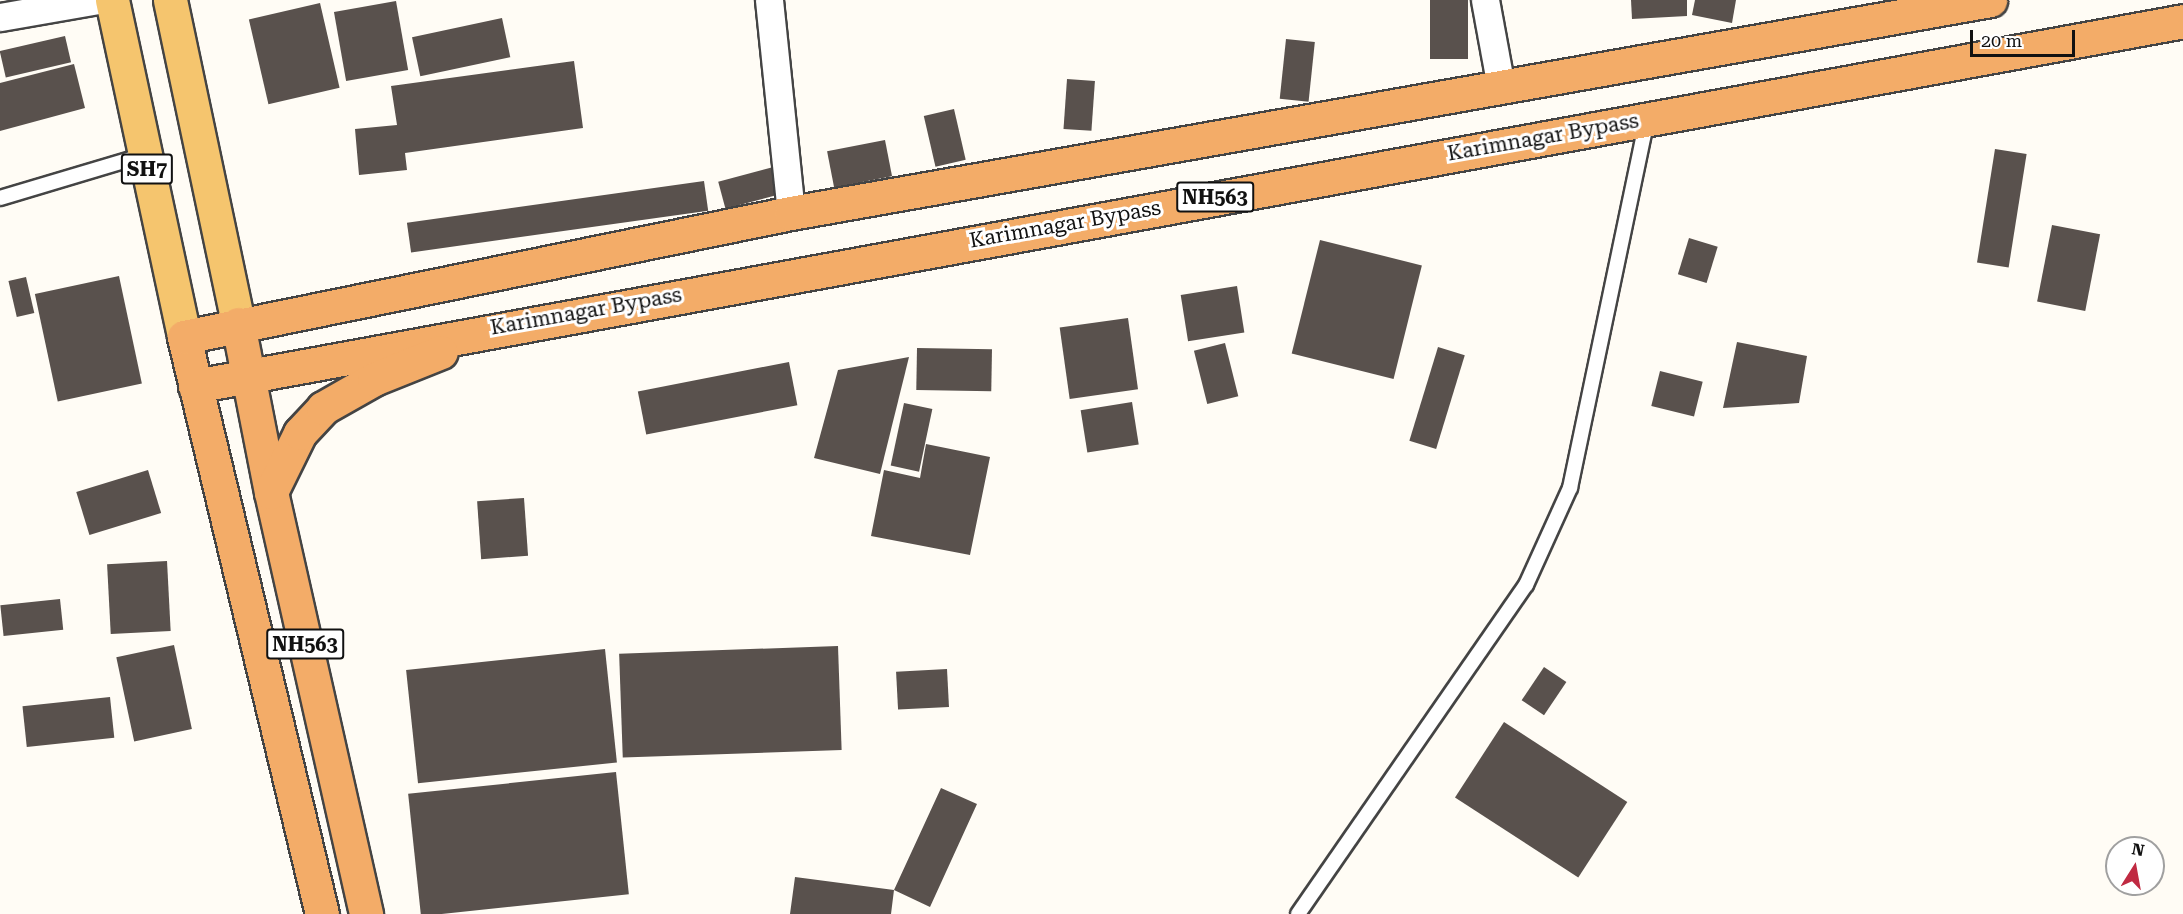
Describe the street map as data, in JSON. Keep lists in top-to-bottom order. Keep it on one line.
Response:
{"streets":{"highway":["Karimnagar Bypass","NH563"],"main road":["SH7"]},"crossings":[["Karimnagar Bypass","NH563"],["SH7","NH563"]],"scale_bar":"20 m","north":"top"}
